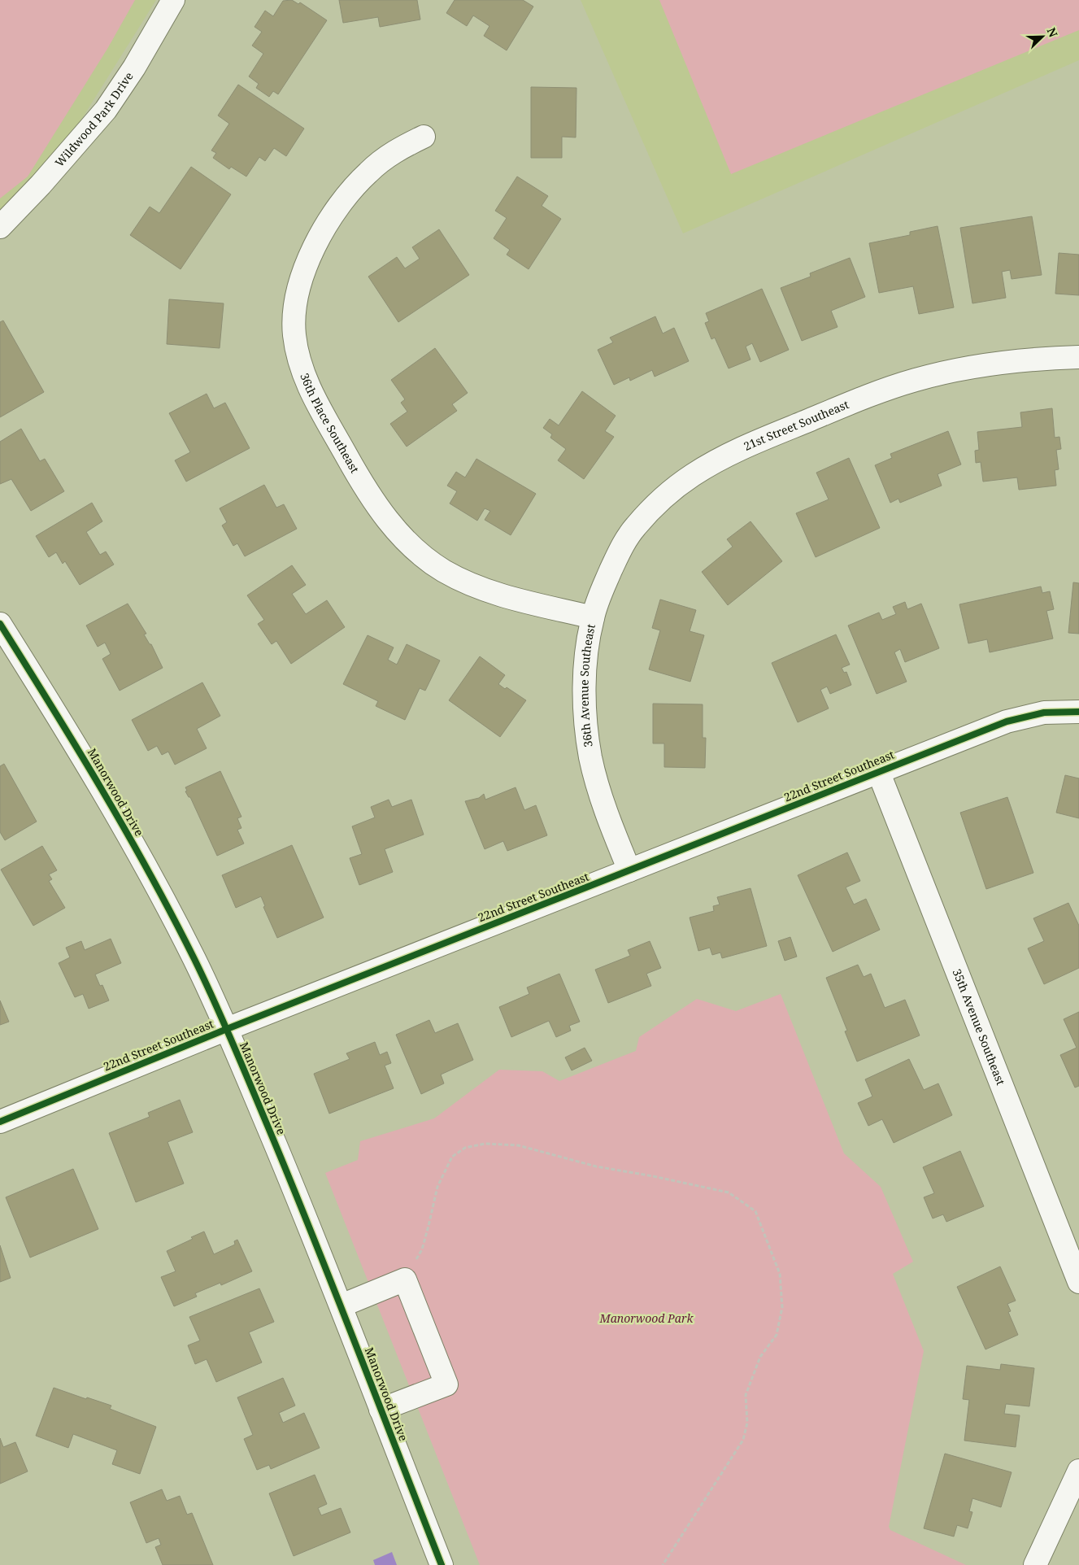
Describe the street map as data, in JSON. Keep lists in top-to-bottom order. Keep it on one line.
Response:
{"streets":{"street":["Wildwood Park Drive","36th Place Southeast","21st Street Southeast","36th Avenue Southeast","22nd Street Southeast","Manorwood Drive","35th Avenue Southeast"]},"crossings":[["36th Place Southeast","21st Street Southeast"],["36th Place Southeast","36th Avenue Southeast"],["21st Street Southeast","36th Avenue Southeast"],["36th Avenue Southeast","22nd Street Southeast"],["22nd Street Southeast","Manorwood Drive"],["22nd Street Southeast","35th Avenue Southeast"]],"parks":["Manorwood Park"],"north":"top right"}
